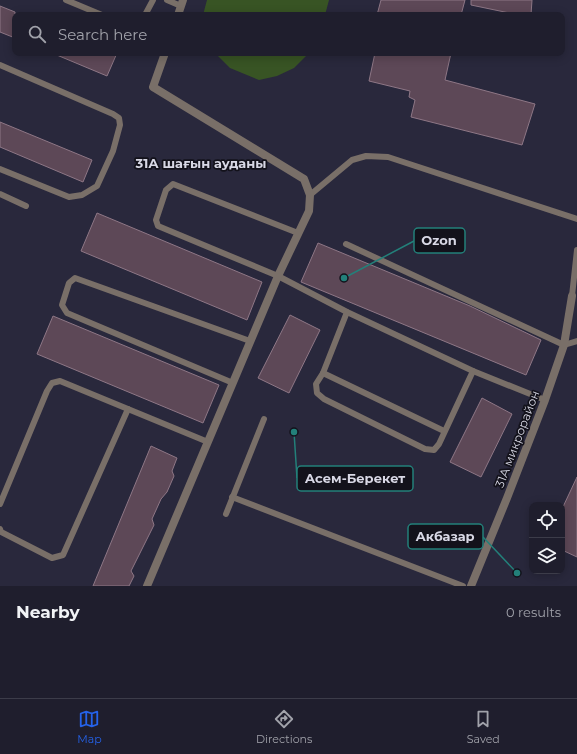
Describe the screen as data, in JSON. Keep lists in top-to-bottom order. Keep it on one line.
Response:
{"streets":{"street":["31А микрорайон"]},"districts":["31А шағын ауданы"],"places":["Ozon","Асем-Берекет","Акбазар"],"page":{"search":"Search here","heading":["Nearby","0 results"],"nav":["Map","Directions","Saved"]}}
